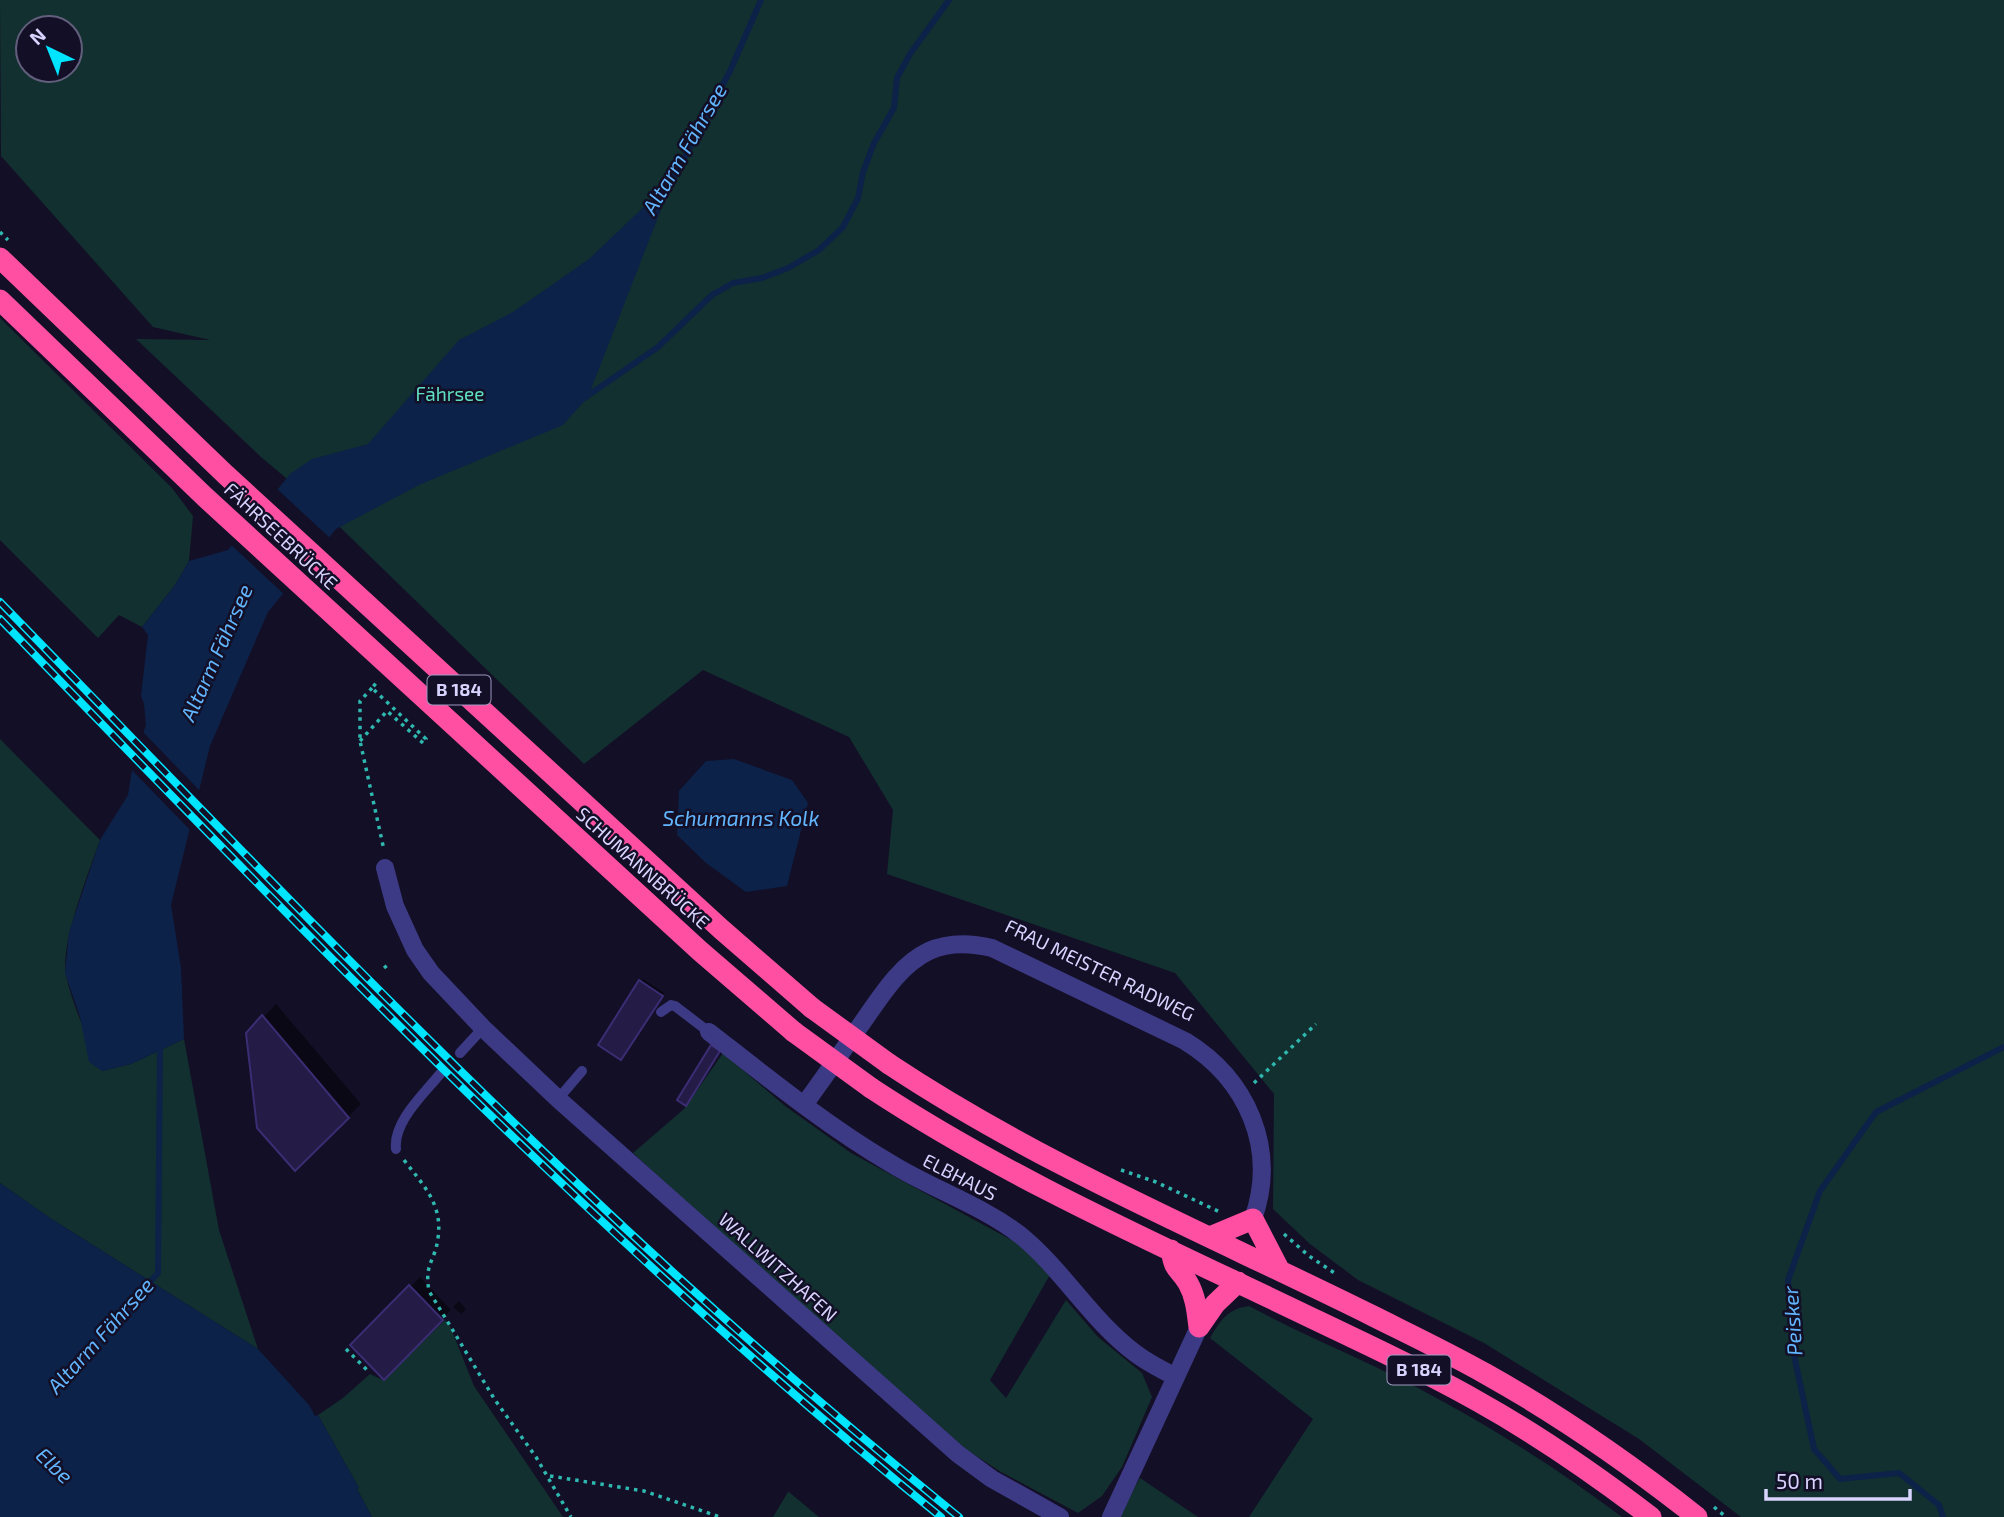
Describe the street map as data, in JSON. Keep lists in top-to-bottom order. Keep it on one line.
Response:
{"streets":{"highway":["FÄHRSEEBRÜCKE","B 184","SCHUMANNBRÜCKE"],"street":["ELBHAUS","WALLWITZHAFEN"]},"crossings":[["FÄHRSEEBRÜCKE","SCHUMANNBRÜCKE"],["B 184","SCHUMANNBRÜCKE"]],"water":["Altarm Fährsee","Schumanns Kolk","Peisker","Elbe"],"parks":["Fährsee"],"scale_bar":"50 m","north":"top left"}
